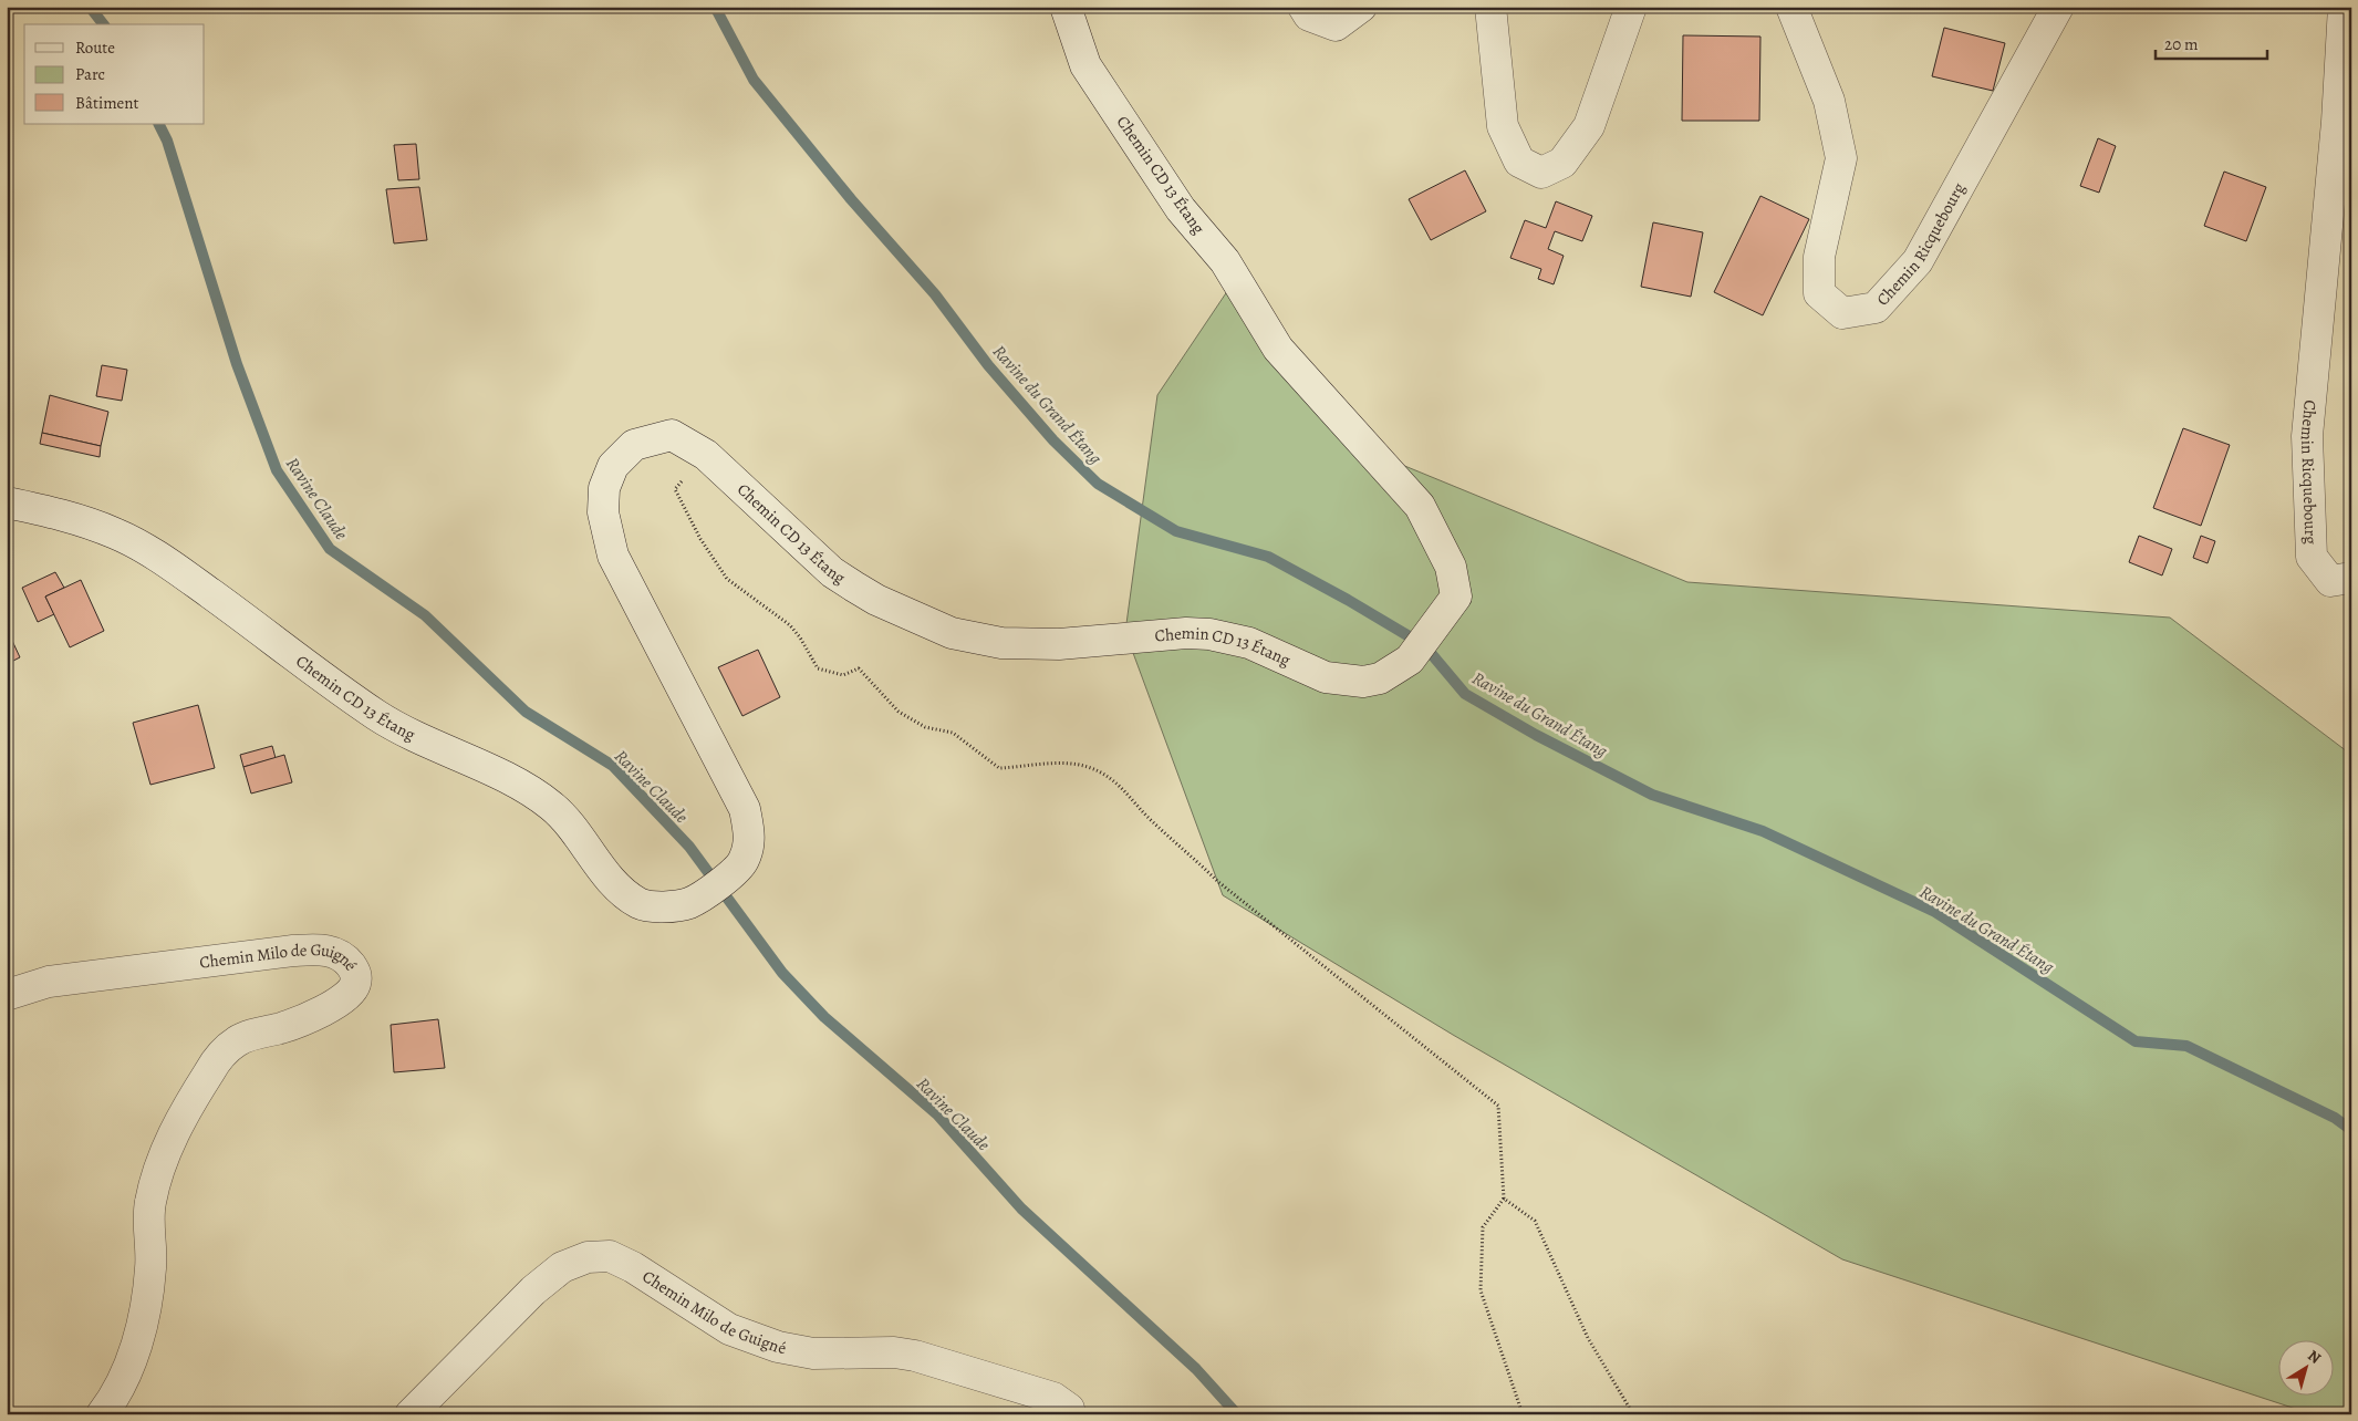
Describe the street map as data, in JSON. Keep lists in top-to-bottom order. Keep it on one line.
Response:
{"streets":{"street":["Chemin CD 13 Étang","Chemin Ricquebourg","Chemin Milo de Guigné"]},"water":["Ravine du Grand Étang","Ravine Claude"],"legend":["Route","Parc","Bâtiment"],"scale_bar":"20 m","north":"top right"}
